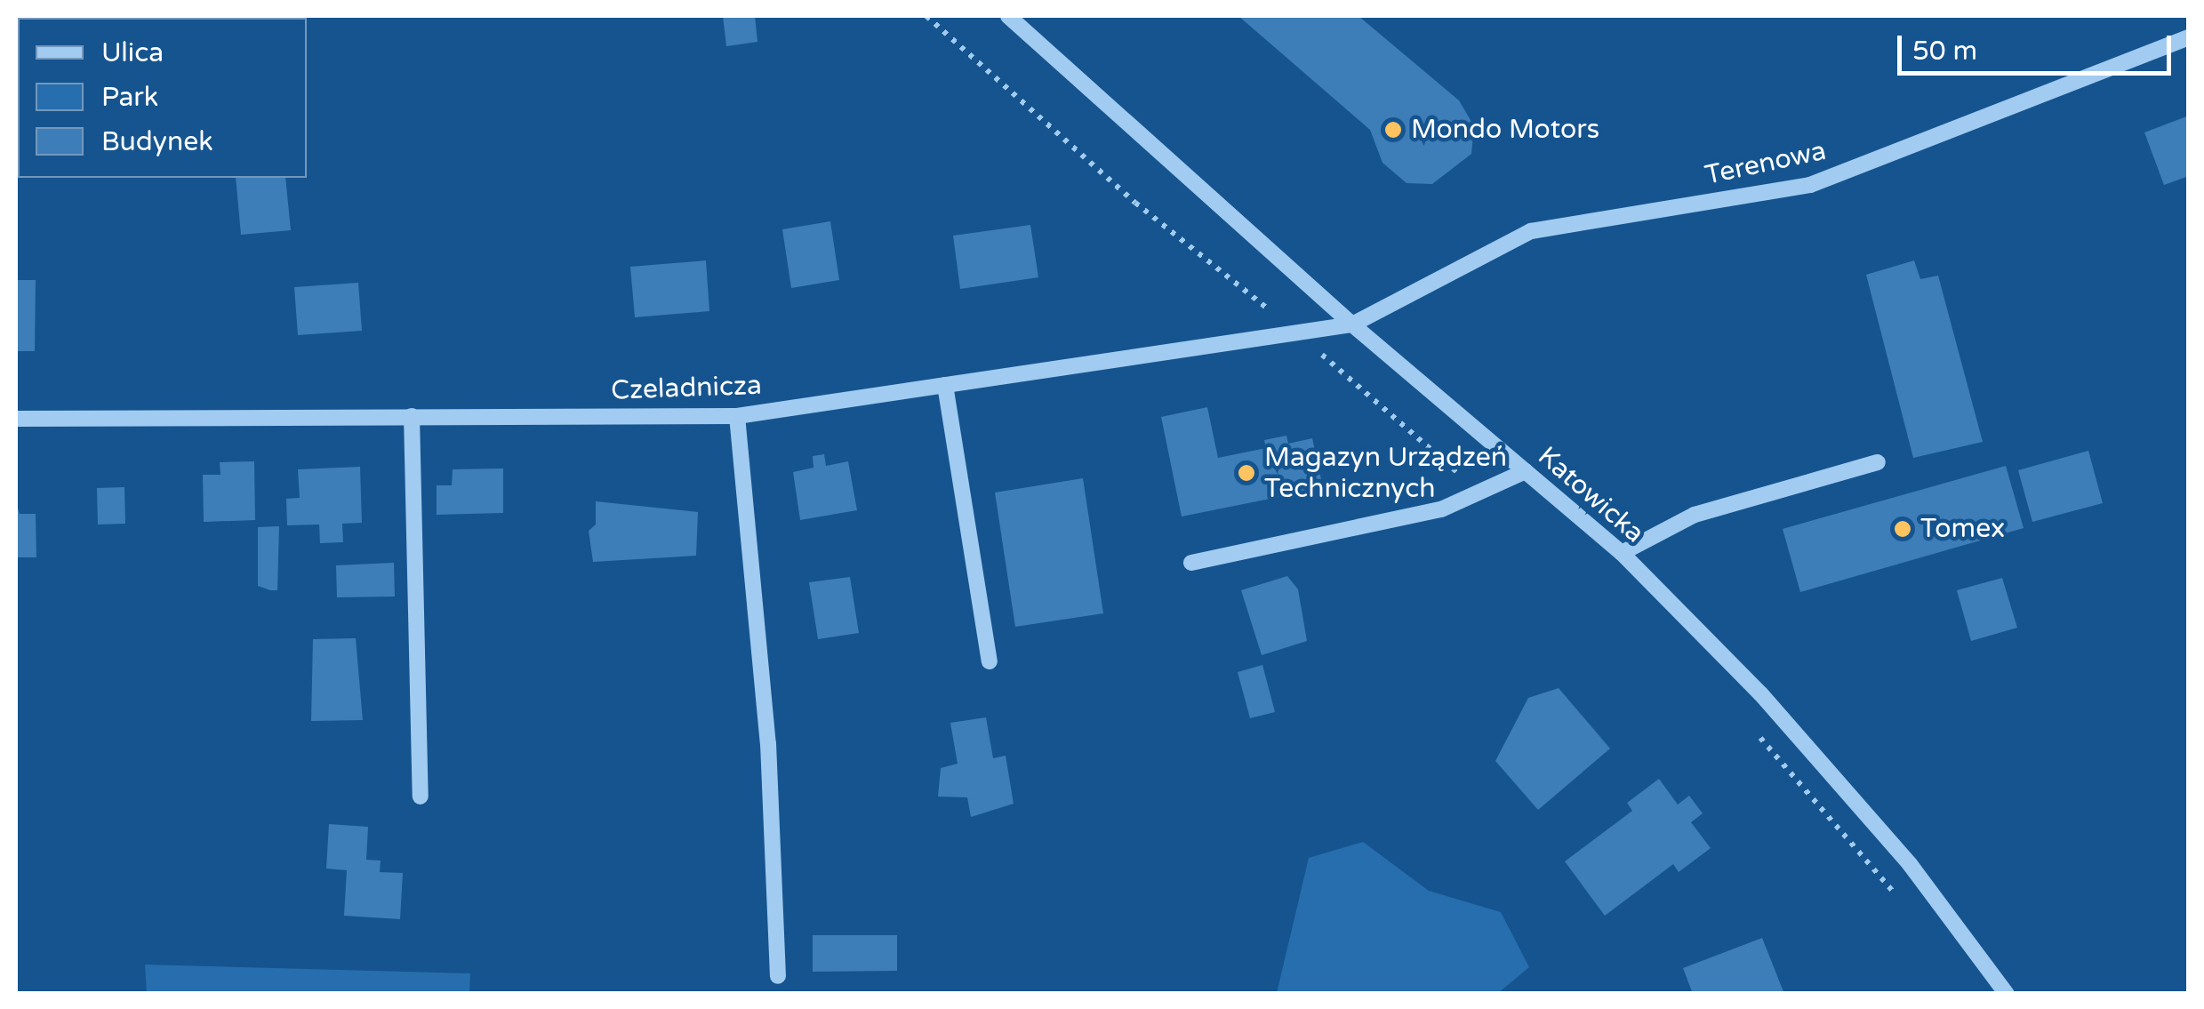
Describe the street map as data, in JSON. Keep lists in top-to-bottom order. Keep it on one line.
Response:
{"streets":{"street":["Terenowa","Czeladnicza","Katowicka"]},"crossings":[["Terenowa","Czeladnicza"],["Terenowa","Katowicka"],["Czeladnicza","Katowicka"]],"places":["Mondo Motors","Magazyn Urządzeń Technicznych","Tomex"],"legend":["Ulica","Park","Budynek"],"scale_bar":"50 m"}
